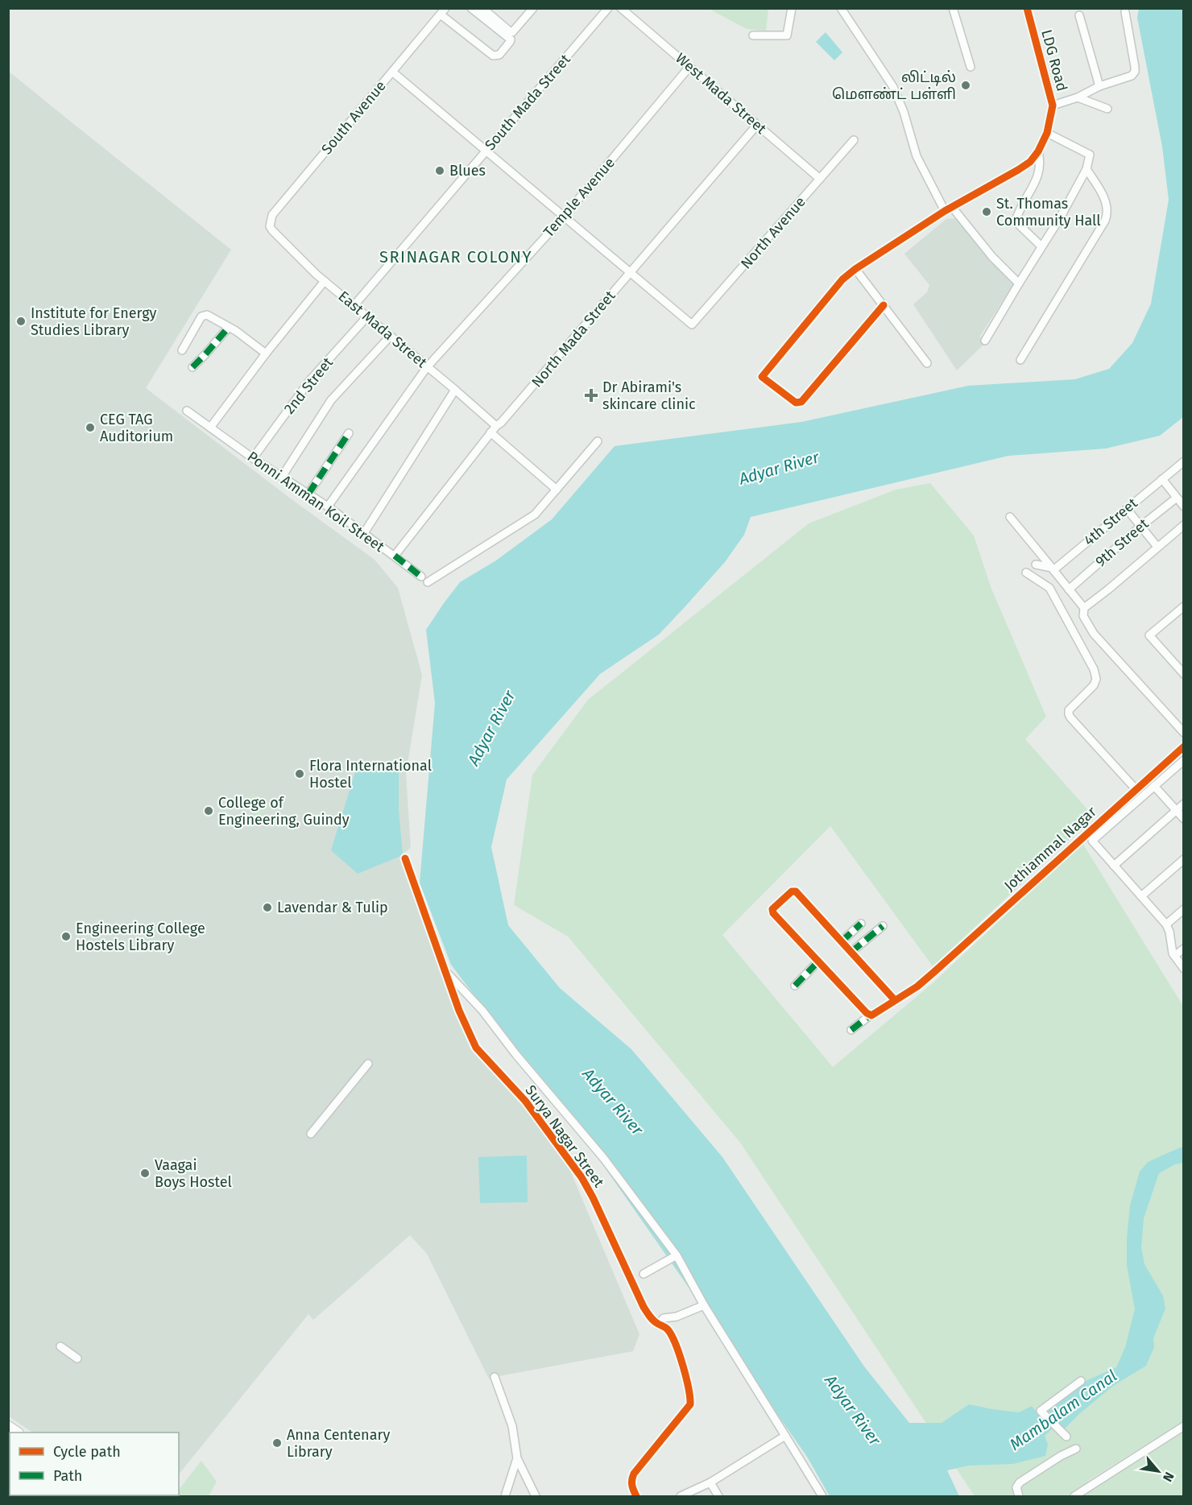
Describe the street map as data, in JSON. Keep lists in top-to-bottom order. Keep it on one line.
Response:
{"streets":{"street":["LDG Road","West Mada Street","South Mada Street","South Avenue","Temple Avenue","North Avenue","East Mada Street","North Mada Street","2nd Street","Ponni Amman Koil Street","4th Street","9th Street","Jothiammal Nagar","Surya Nagar Street"]},"crossings":[["West Mada Street","Temple Avenue"],["West Mada Street","North Avenue"],["West Mada Street","North Mada Street"],["South Mada Street","East Mada Street"],["South Avenue","East Mada Street"],["Temple Avenue","East Mada Street"],["Temple Avenue","Ponni Amman Koil Street"],["North Avenue","North Mada Street"],["East Mada Street","North Mada Street"],["East Mada Street","2nd Street"],["North Mada Street","Ponni Amman Koil Street"],["2nd Street","Ponni Amman Koil Street"]],"districts":["SRINAGAR COLONY"],"water":["Adyar River","Mambalam Canal"],"places":{"other":["லிட்டில் மௌண்ட் பள்ளி","Blues","St. Thomas Community Hall","Institute for Energy Studies Library","CEG TAG Auditorium","Flora International Hostel","College of Engineering, Guindy","Lavendar & Tulip","Engineering College Hostels Library","Vaagai Boys Hostel","Anna Centenary Library"],"health":["Dr Abirami's skincare clinic"]},"legend":["Cycle path","Path"],"north":"bottom right"}
